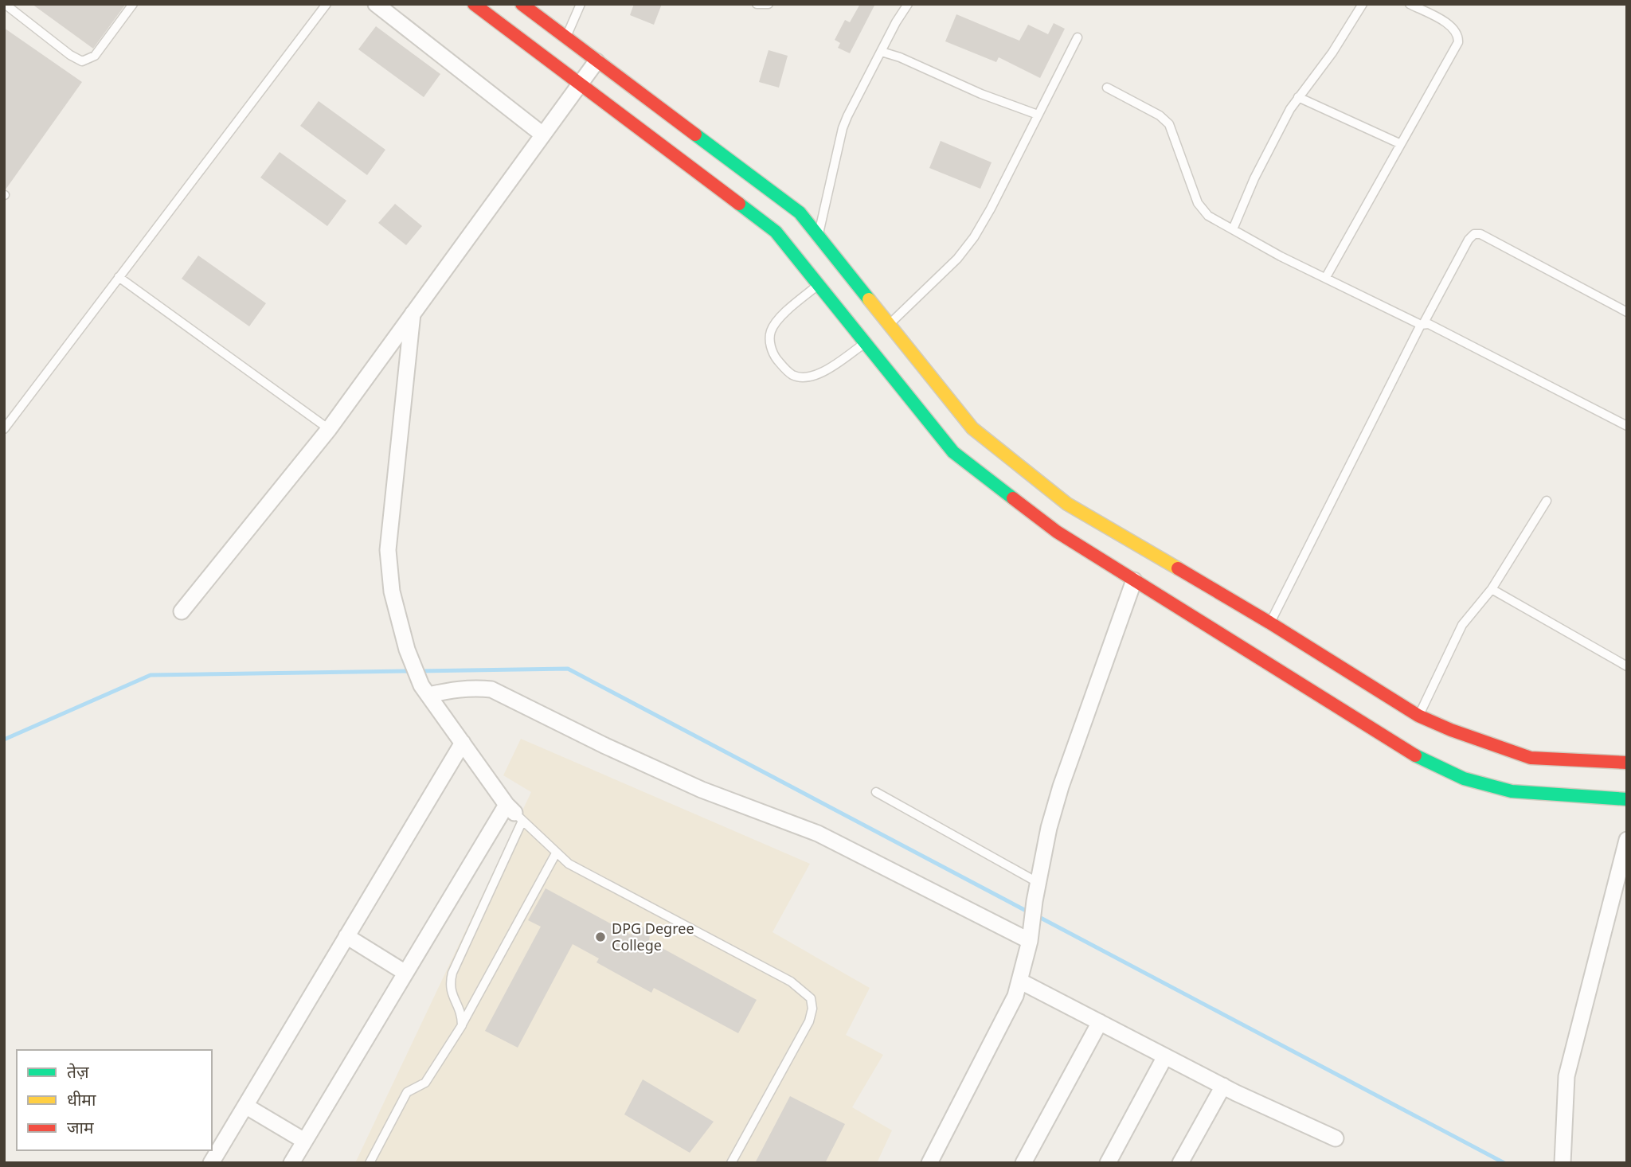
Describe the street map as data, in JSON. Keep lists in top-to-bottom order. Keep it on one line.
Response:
{"places":["DPG Degree College"],"legend":["तेज़","धीमा","जाम"]}
